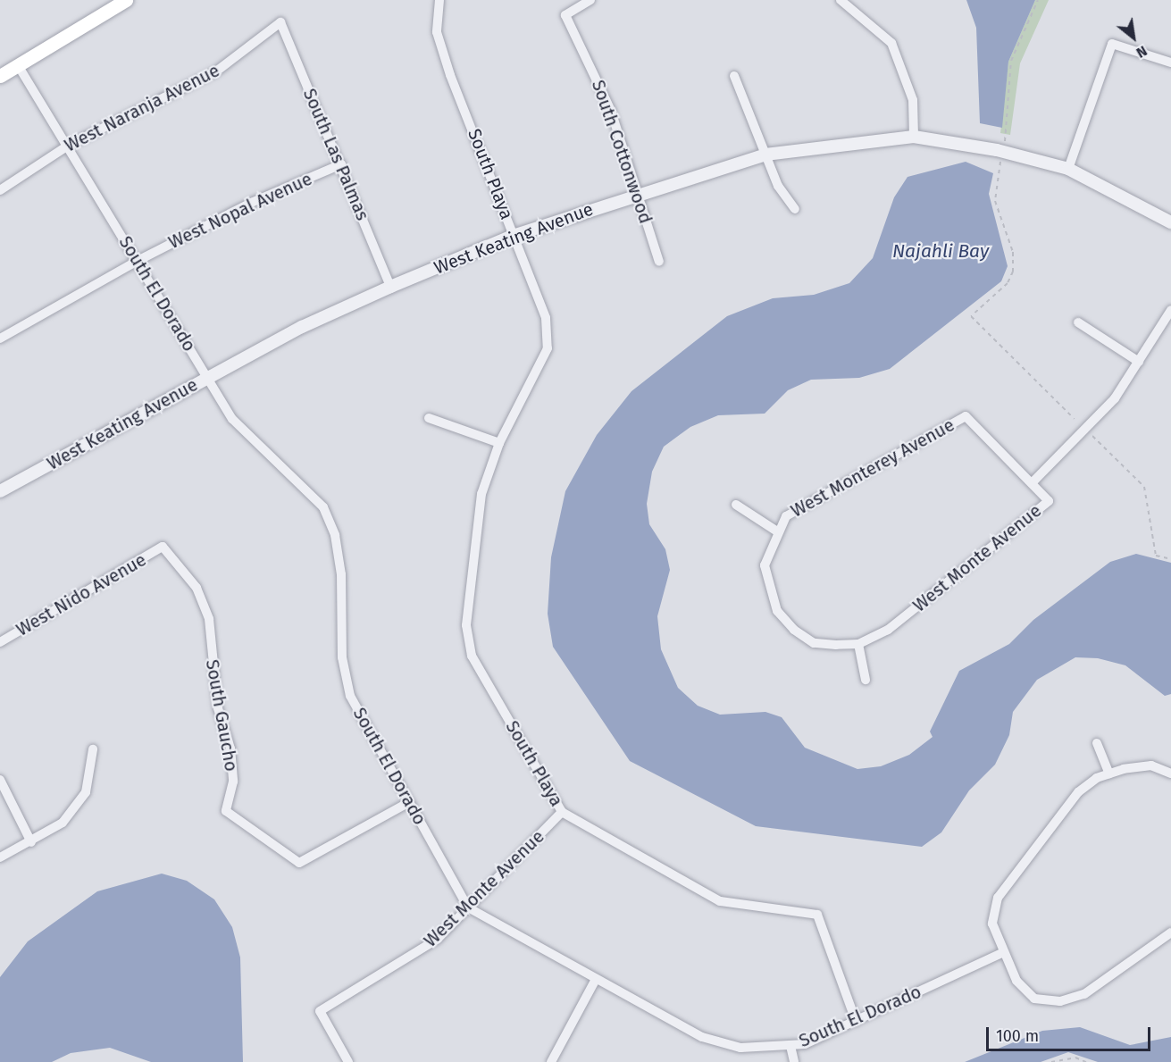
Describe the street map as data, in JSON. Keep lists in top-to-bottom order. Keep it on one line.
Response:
{"streets":{"street":["West Naranja Avenue","South Cottonwood","South Las Palmas","South Playa","West Nopal Avenue","West Keating Avenue","South El Dorado","West Monterey Avenue","West Monte Avenue","West Nido Avenue","South Gaucho"]},"crossings":[["West Naranja Avenue","South Las Palmas"],["West Naranja Avenue","South El Dorado"],["South Cottonwood","West Keating Avenue"],["South Las Palmas","West Nopal Avenue"],["South Las Palmas","West Keating Avenue"],["South Playa","West Keating Avenue"],["South Playa","South El Dorado"],["South Playa","West Monte Avenue"],["West Nopal Avenue","South El Dorado"],["West Keating Avenue","South El Dorado"],["South El Dorado","West Monte Avenue"],["South El Dorado","South Gaucho"],["West Monterey Avenue","West Monte Avenue"],["West Nido Avenue","South Gaucho"]],"water":["Najahli Bay"],"scale_bar":"100 m","north":"bottom right"}
